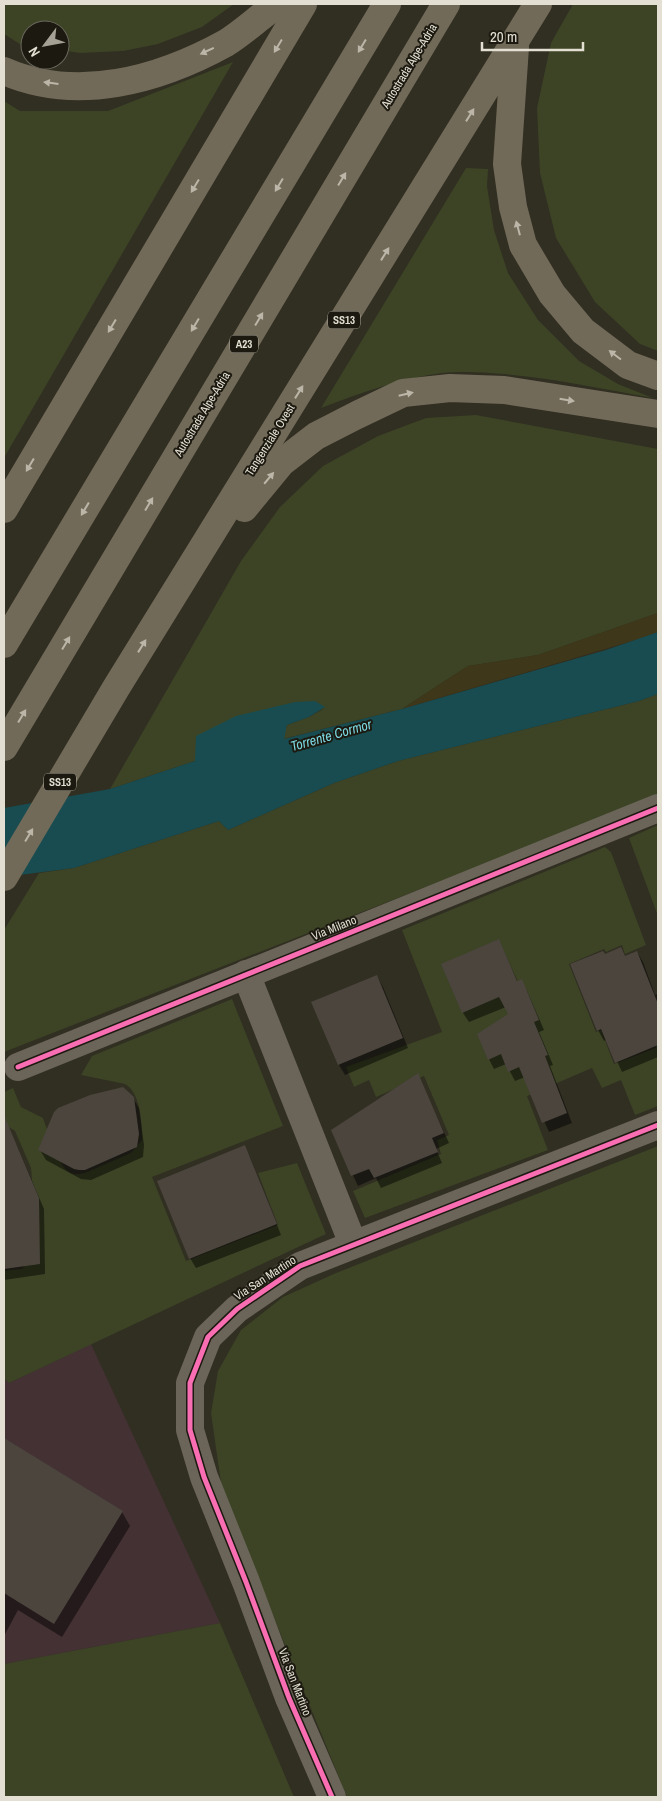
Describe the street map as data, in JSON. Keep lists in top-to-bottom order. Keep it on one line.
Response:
{"streets":{"highway":["Autostrada Alpe-Adria","SS13","A23","Tangenziale Ovest"],"street":["Via Milano","Via San Martino"]},"crossings":[["SS13","Tangenziale Ovest"]],"water":["Torrente Cormor"],"scale_bar":"20 m","north":"bottom left"}
